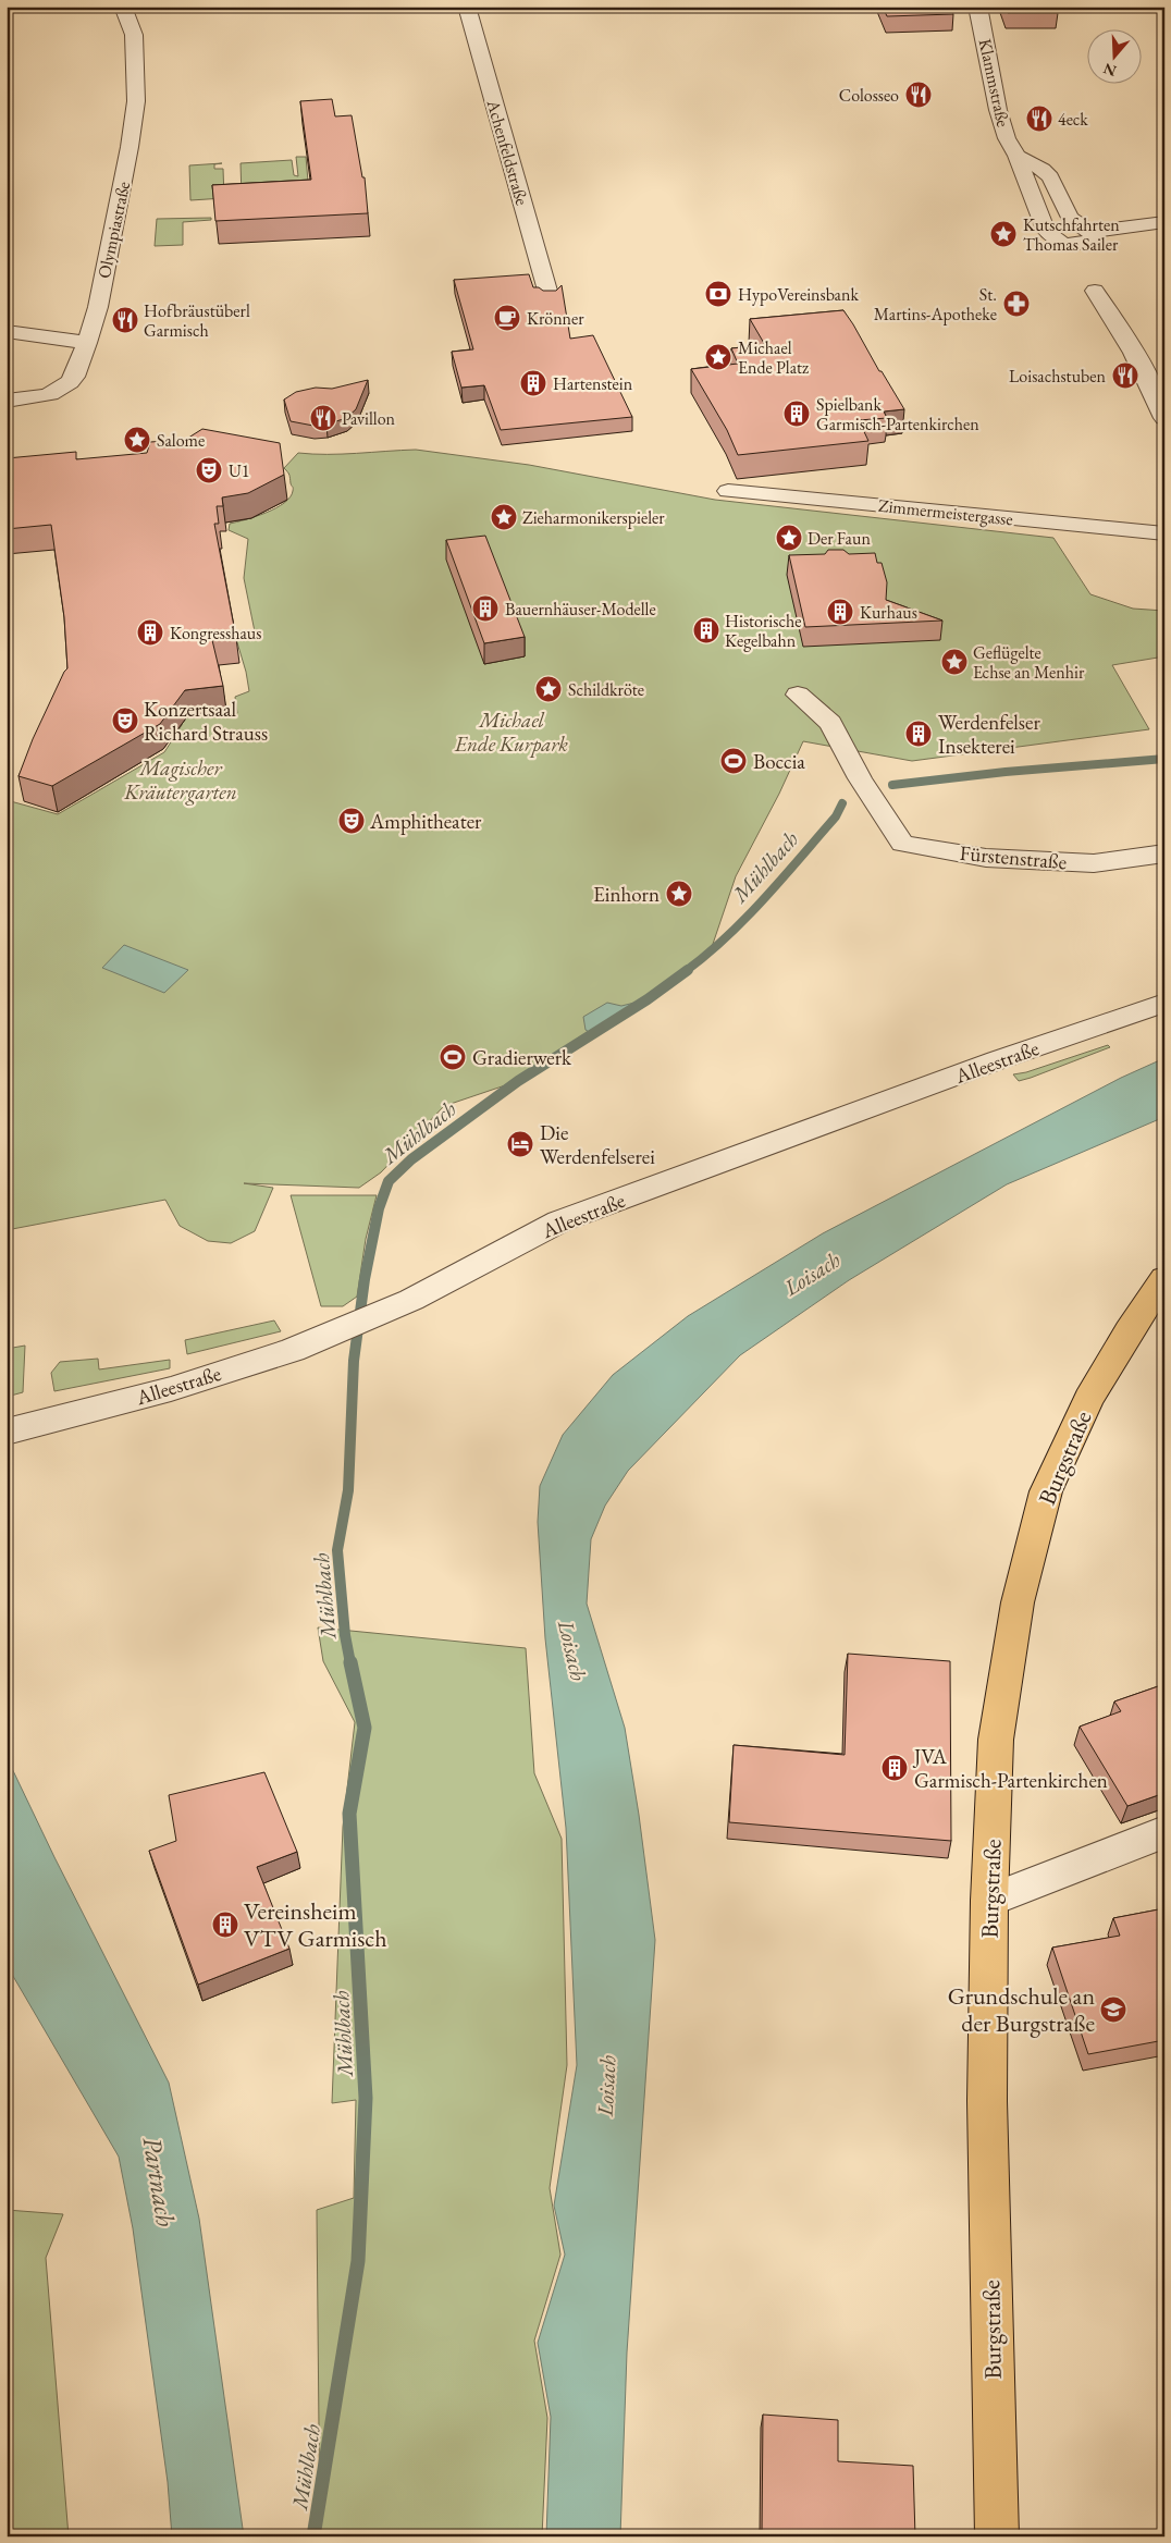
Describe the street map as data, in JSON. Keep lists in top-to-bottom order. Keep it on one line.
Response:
{"streets":{"main road":["Burgstraße"],"street":["Klammstraße","Achenfeldstraße","Olympiastraße","Zimmermeistergasse","Fürstenstraße","Alleestraße"]},"water":["Mühlbach","Loisach","Partnach"],"parks":["Michael Ende Kurpark","Magischer Kräutergarten"],"places":{"restaurant":["Colosseo","4eck","Hofbräustüberl Garmisch","Loisachstuben","Pavillon"],"place":["Kutschfahrten Thomas Sailer","Michael Ende Platz","Salome","Zieharmonikerspieler","Der Faun","Geflügelte Echse an Menhir","Schildkröte","Einhorn"],"bank":["HypoVereinsbank"],"pharmacy":["St. Martins-Apotheke"],"cafe":["Krönner"],"building":["Hartenstein","Spielbank Garmisch-Partenkirchen","Bauernhäuser-Modelle","Kurhaus","Historische Kegelbahn","Kongresshaus","Werdenfelser Insekterei","JVA Garmisch-Partenkirchen","Vereinsheim VTV Garmisch"],"theatre":["U1","Konzertsaal Richard Strauss","Amphitheater"],"sports":["Boccia","Gradierwerk"],"hotel":["Die Werdenfelserei"],"school or university":["Grundschule an der Burgstraße"]},"north":"bottom"}
